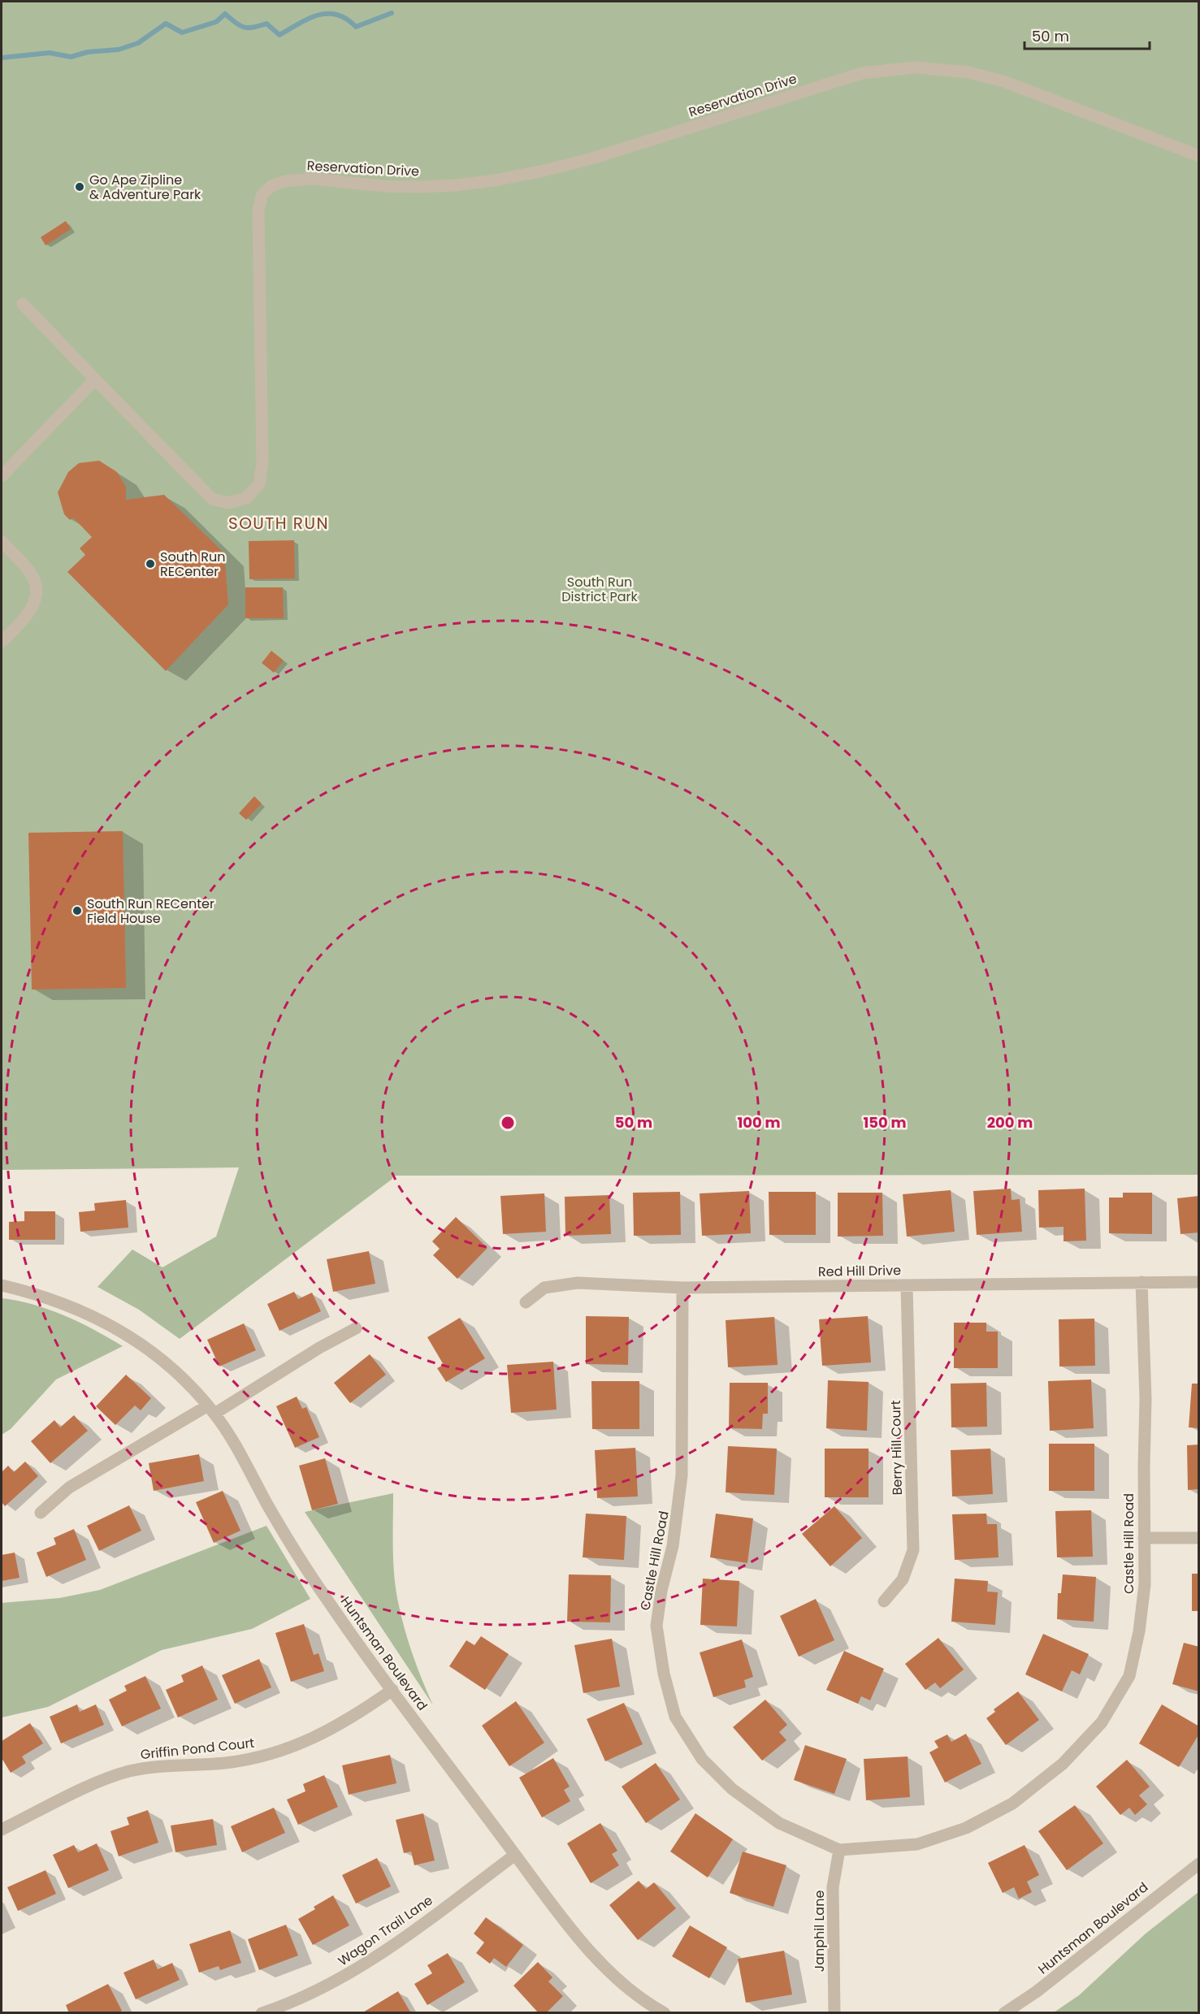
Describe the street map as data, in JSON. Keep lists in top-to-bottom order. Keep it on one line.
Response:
{"streets":{"street":["Reservation Drive","Red Hill Drive","Berry Hill Court","Castle Hill Road","Huntsman Boulevard","Griffin Pond Court","Wagon Trail Lane","Janphil Lane"]},"crossings":[["Red Hill Drive","Berry Hill Court"],["Red Hill Drive","Castle Hill Road"],["Castle Hill Road","Janphil Lane"],["Huntsman Boulevard","Griffin Pond Court"],["Huntsman Boulevard","Wagon Trail Lane"]],"districts":["SOUTH RUN"],"parks":["South Run District Park"],"places":["Go Ape Zipline & Adventure Park","South Run RECenter","South Run RECenter Field House"],"scale_bar":"50 m","rings":["50 m","100 m","150 m","200 m"]}
